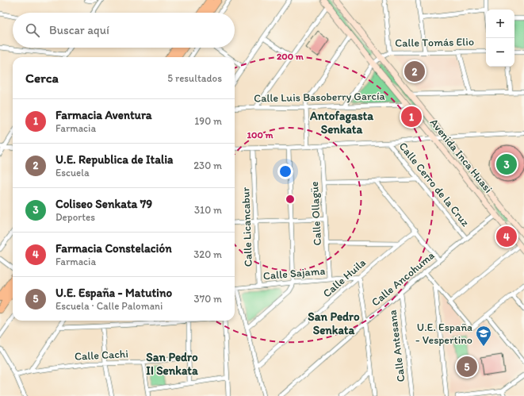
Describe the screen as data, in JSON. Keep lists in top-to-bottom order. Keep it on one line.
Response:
{"streets":{"street":["Calle Tomás Elio","Calle Luis Basoberry García","Avenida Inca Huasi","Calle Cerro de la Cruz","Calle Ollagüe","Calle Licancabur","Calle Sajama","Calle Huila","Calle Ancohuma","Calle Antesana","Calle Cachi"]},"crossings":[["Calle Tomás Elio","Calle Luis Basoberry García"],["Calle Tomás Elio","Avenida Inca Huasi"],["Calle Luis Basoberry García","Avenida Inca Huasi"],["Avenida Inca Huasi","Calle Ancohuma"],["Calle Cerro de la Cruz","Calle Ancohuma"],["Calle Ollagüe","Calle Sajama"],["Calle Licancabur","Calle Sajama"],["Calle Sajama","Calle Huila"],["Calle Ancohuma","Calle Antesana"]],"districts":["Antofagasta Senkata","San Pedro Senkata","San Pedro II Senkata"],"places":{"school or university":["U.E. España - Vespertino"]},"page":{"map_buttons":["+","−"],"search":"Buscar aquí","heading":["Cerca","5 resultados"],"pins":["2","1","3","4","5"],"list":[{"mark":"1","name":"Farmacia Aventura","note":"Farmacia","value":"190 m"},{"mark":"2","name":"U.E. Republica de Italia","note":"Escuela","value":"230 m"},{"mark":"3","name":"Coliseo Senkata 79","note":"Deportes","value":"310 m"},{"mark":"4","name":"Farmacia Constelación","note":"Farmacia","value":"320 m"},{"mark":"5","name":"U.E. España - Matutino","note":"Escuela · Calle Palomani","value":"370 m"}]},"rings":["200 m","100 m"]}
